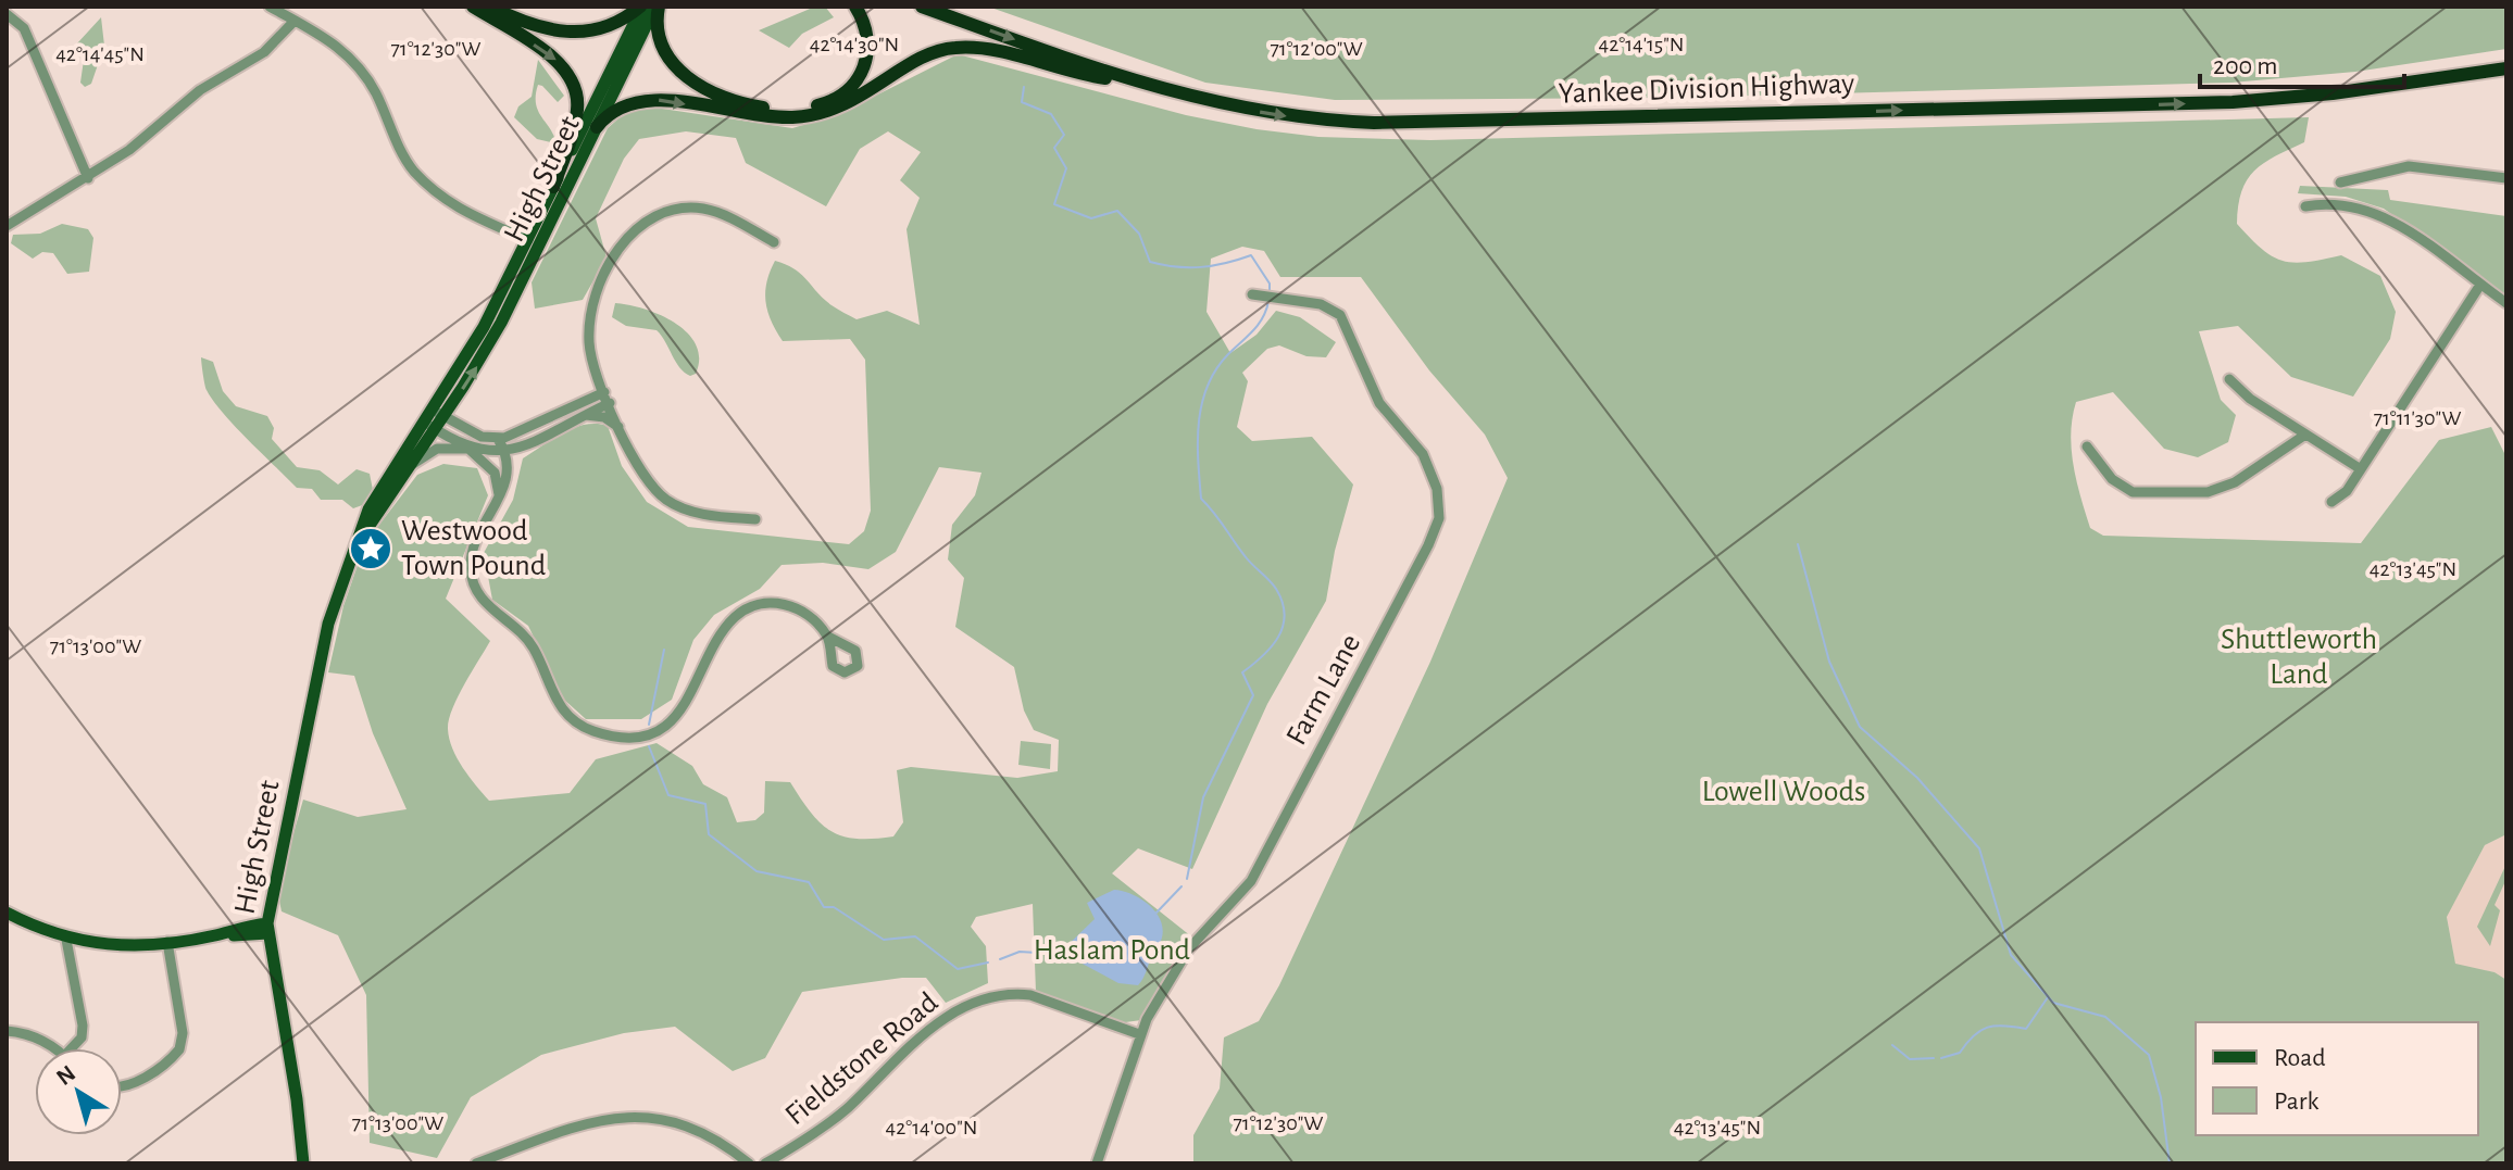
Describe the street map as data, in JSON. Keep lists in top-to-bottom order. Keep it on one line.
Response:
{"streets":{"highway":["Yankee Division Highway"],"main road":["High Street"],"street":["Farm Lane","Fieldstone Road"]},"crossings":[["Farm Lane","Fieldstone Road"]],"one_way":["Yankee Division Highway"],"parks":["Shuttleworth Land","Lowell Woods","Haslam Pond"],"places":{"place":["Westwood Town Pound"]},"legend":["Road","Park"],"scale_bar":"200 m","north":"top left","coordinates":["42°14'30\"N","42°14'15\"N","71°12'30\"W","71°12'00\"W","42°14'45\"N","71°11'30\"W","42°13'45\"N","71°13'00\"W","42°14'00\"N"]}
